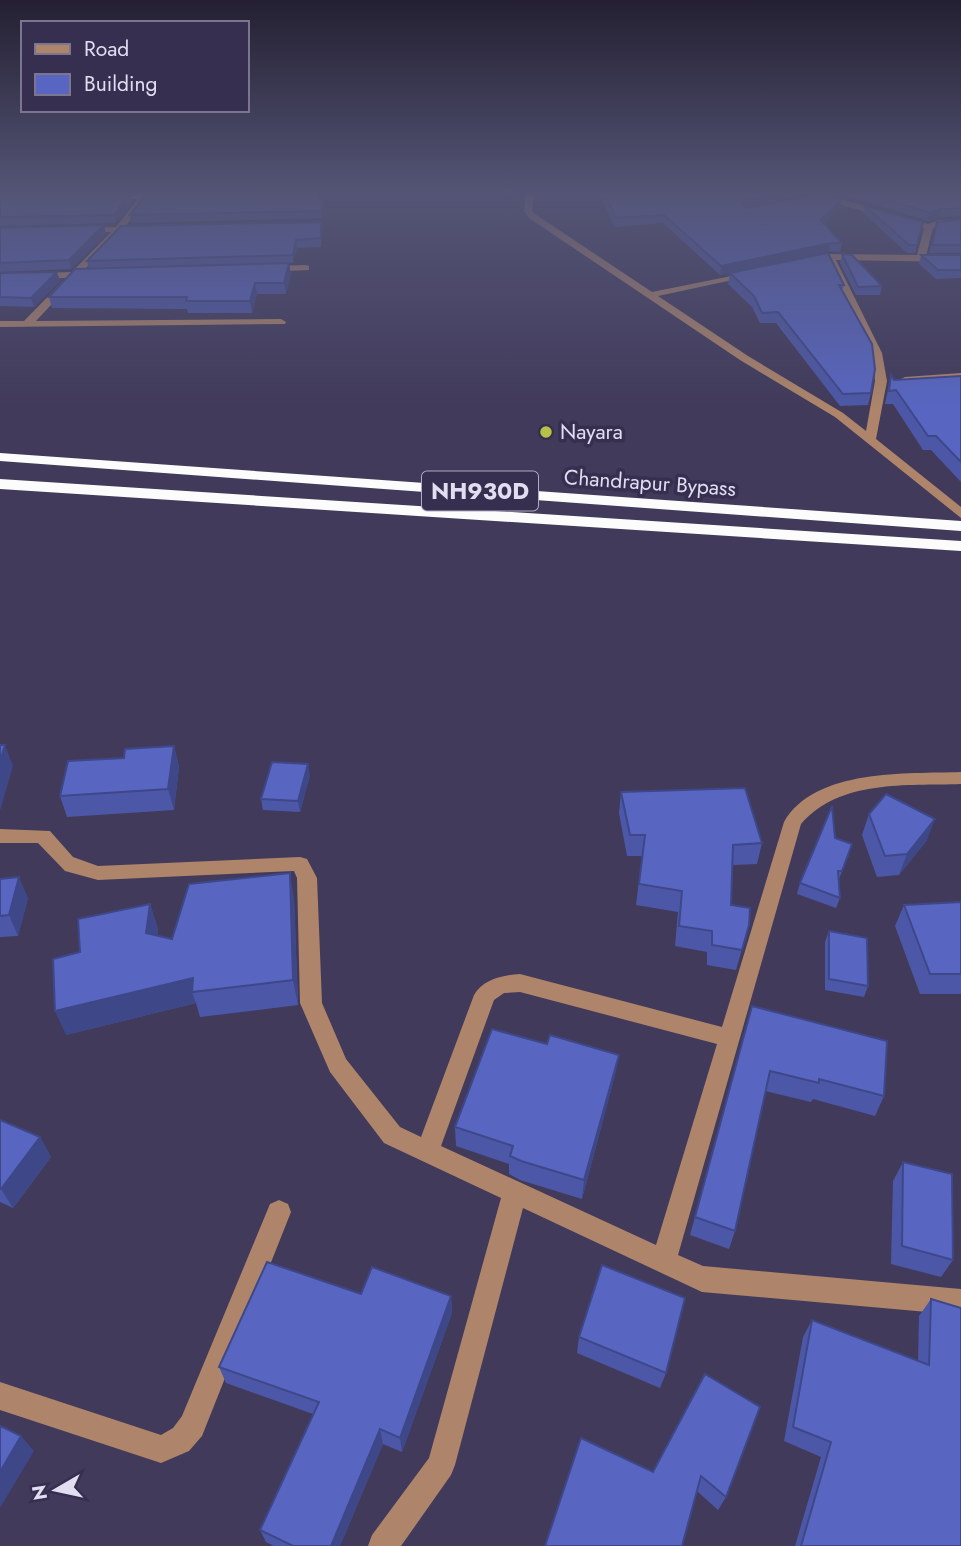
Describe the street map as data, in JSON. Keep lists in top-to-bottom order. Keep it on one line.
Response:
{"streets":{"highway":["Chandrapur Bypass","NH930D"]},"places":["Nayara"],"legend":["Road","Building"],"north":"left"}
